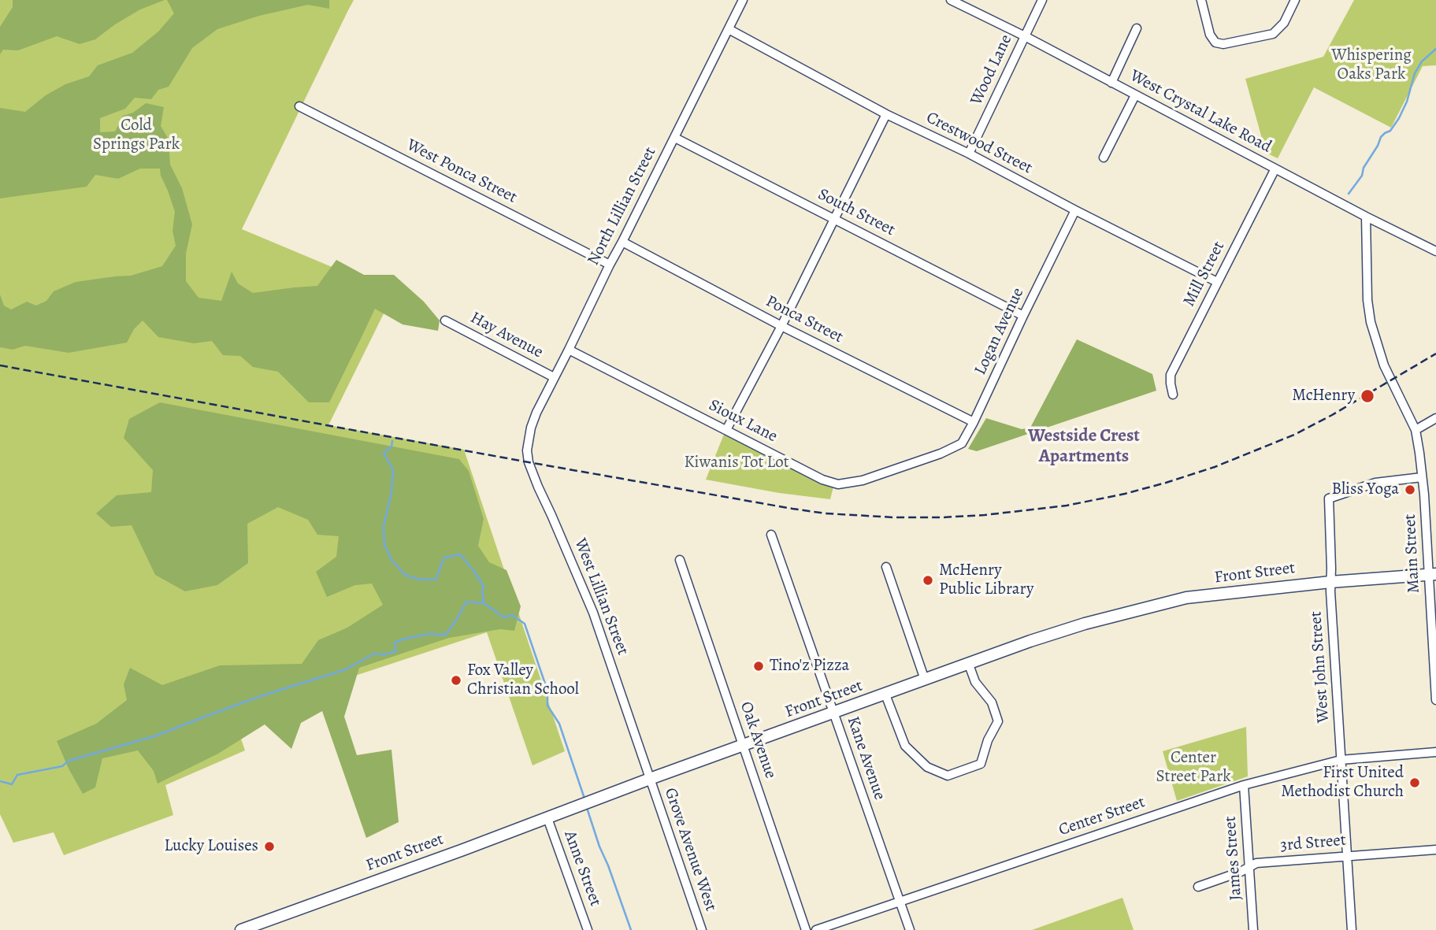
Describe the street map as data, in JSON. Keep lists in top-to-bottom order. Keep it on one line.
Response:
{"streets":{"main road":["Front Street"],"street":["Wood Lane","West Crystal Lake Road","Crestwood Street","West Ponca Street","North Lillian Street","South Street","Mill Street","Ponca Street","Logan Avenue","Hay Avenue","Sioux Lane","Main Street","West Lillian Street","West John Street","Oak Avenue","Kane Avenue","Center Street","3rd Street","Grove Avenue West","James Street","Anne Street"]},"crossings":[["Wood Lane","West Crystal Lake Road"],["Wood Lane","Crestwood Street"],["West Crystal Lake Road","Mill Street"],["West Crystal Lake Road","Main Street"],["Crestwood Street","North Lillian Street"],["Crestwood Street","Mill Street"],["Crestwood Street","Logan Avenue"],["West Ponca Street","North Lillian Street"],["North Lillian Street","South Street"],["North Lillian Street","Ponca Street"],["North Lillian Street","Hay Avenue"],["North Lillian Street","Sioux Lane"],["North Lillian Street","West Lillian Street"],["South Street","Logan Avenue"],["Ponca Street","Logan Avenue"],["Logan Avenue","Sioux Lane"],["Main Street","Front Street"],["Main Street","West John Street"],["Front Street","West Lillian Street"],["Front Street","West John Street"],["Front Street","Oak Avenue"],["Front Street","Kane Avenue"],["Front Street","Grove Avenue West"],["Front Street","Anne Street"],["West Lillian Street","Grove Avenue West"],["West John Street","Center Street"],["West John Street","3rd Street"],["Kane Avenue","Center Street"],["Center Street","James Street"],["3rd Street","James Street"]],"districts":["Westside Crest Apartments"],"parks":["Whispering Oaks Park","Cold Springs Park","Kiwanis Tot Lot","Center Street Park"],"places":["McHenry","Bliss Yoga","McHenry Public Library","Tino'z Pizza","Fox Valley Christian School","First United Methodist Church","Lucky Louises"]}
